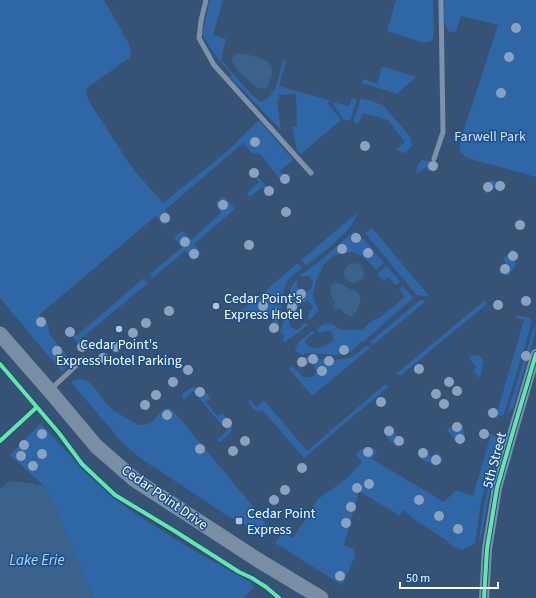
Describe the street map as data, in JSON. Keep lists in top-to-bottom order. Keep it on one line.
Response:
{"streets":{"main road":["Cedar Point Drive"],"street":["5th Street"]},"water":["Lake Erie"],"parks":["Farwell Park"],"places":{"other":["Cedar Point's Express Hotel","Cedar Point's Express Hotel Parking"],"transit":["Cedar Point Express"]},"scale_bar":"50 m"}
